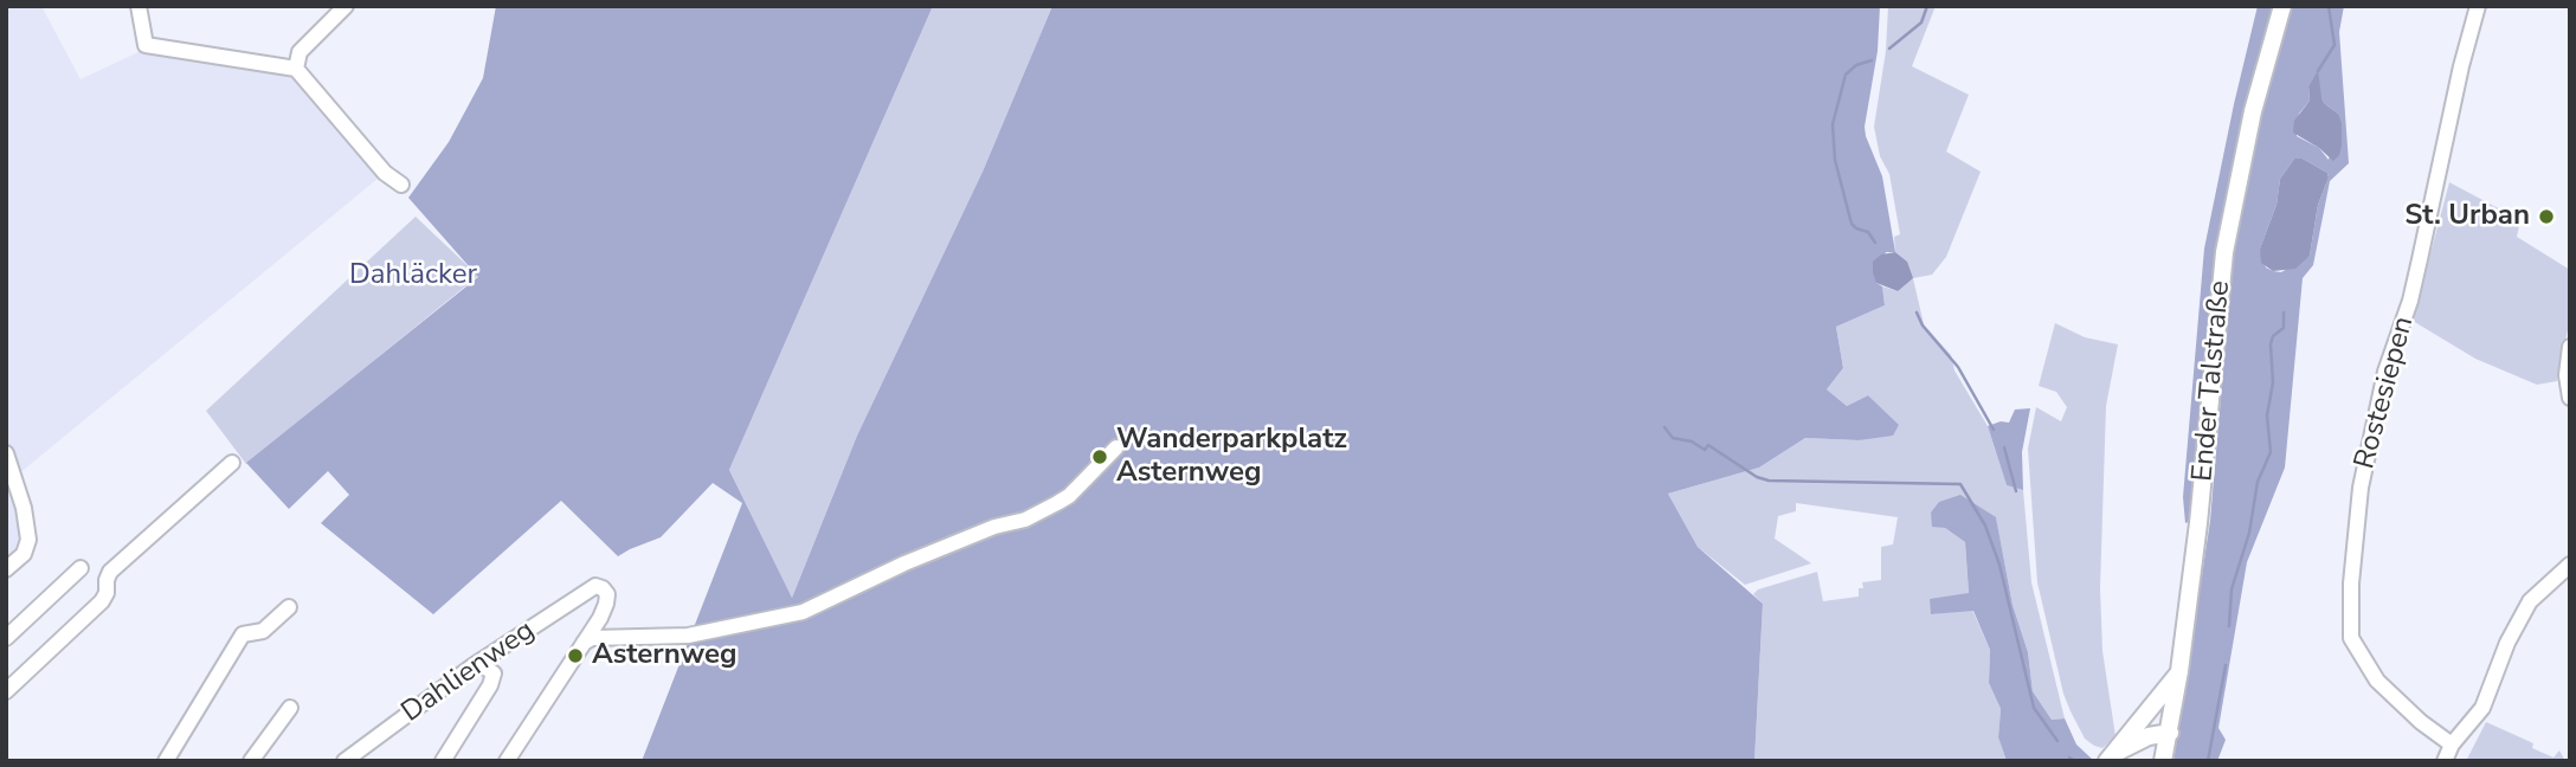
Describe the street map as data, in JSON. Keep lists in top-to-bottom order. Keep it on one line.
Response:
{"streets":{"main road":["Ender Talstraße"],"street":["Rostesiepen","Dahlienweg"]},"parks":["Dahläcker"],"places":["St. Urban","Wanderparkplatz Asternweg","Asternweg"]}
